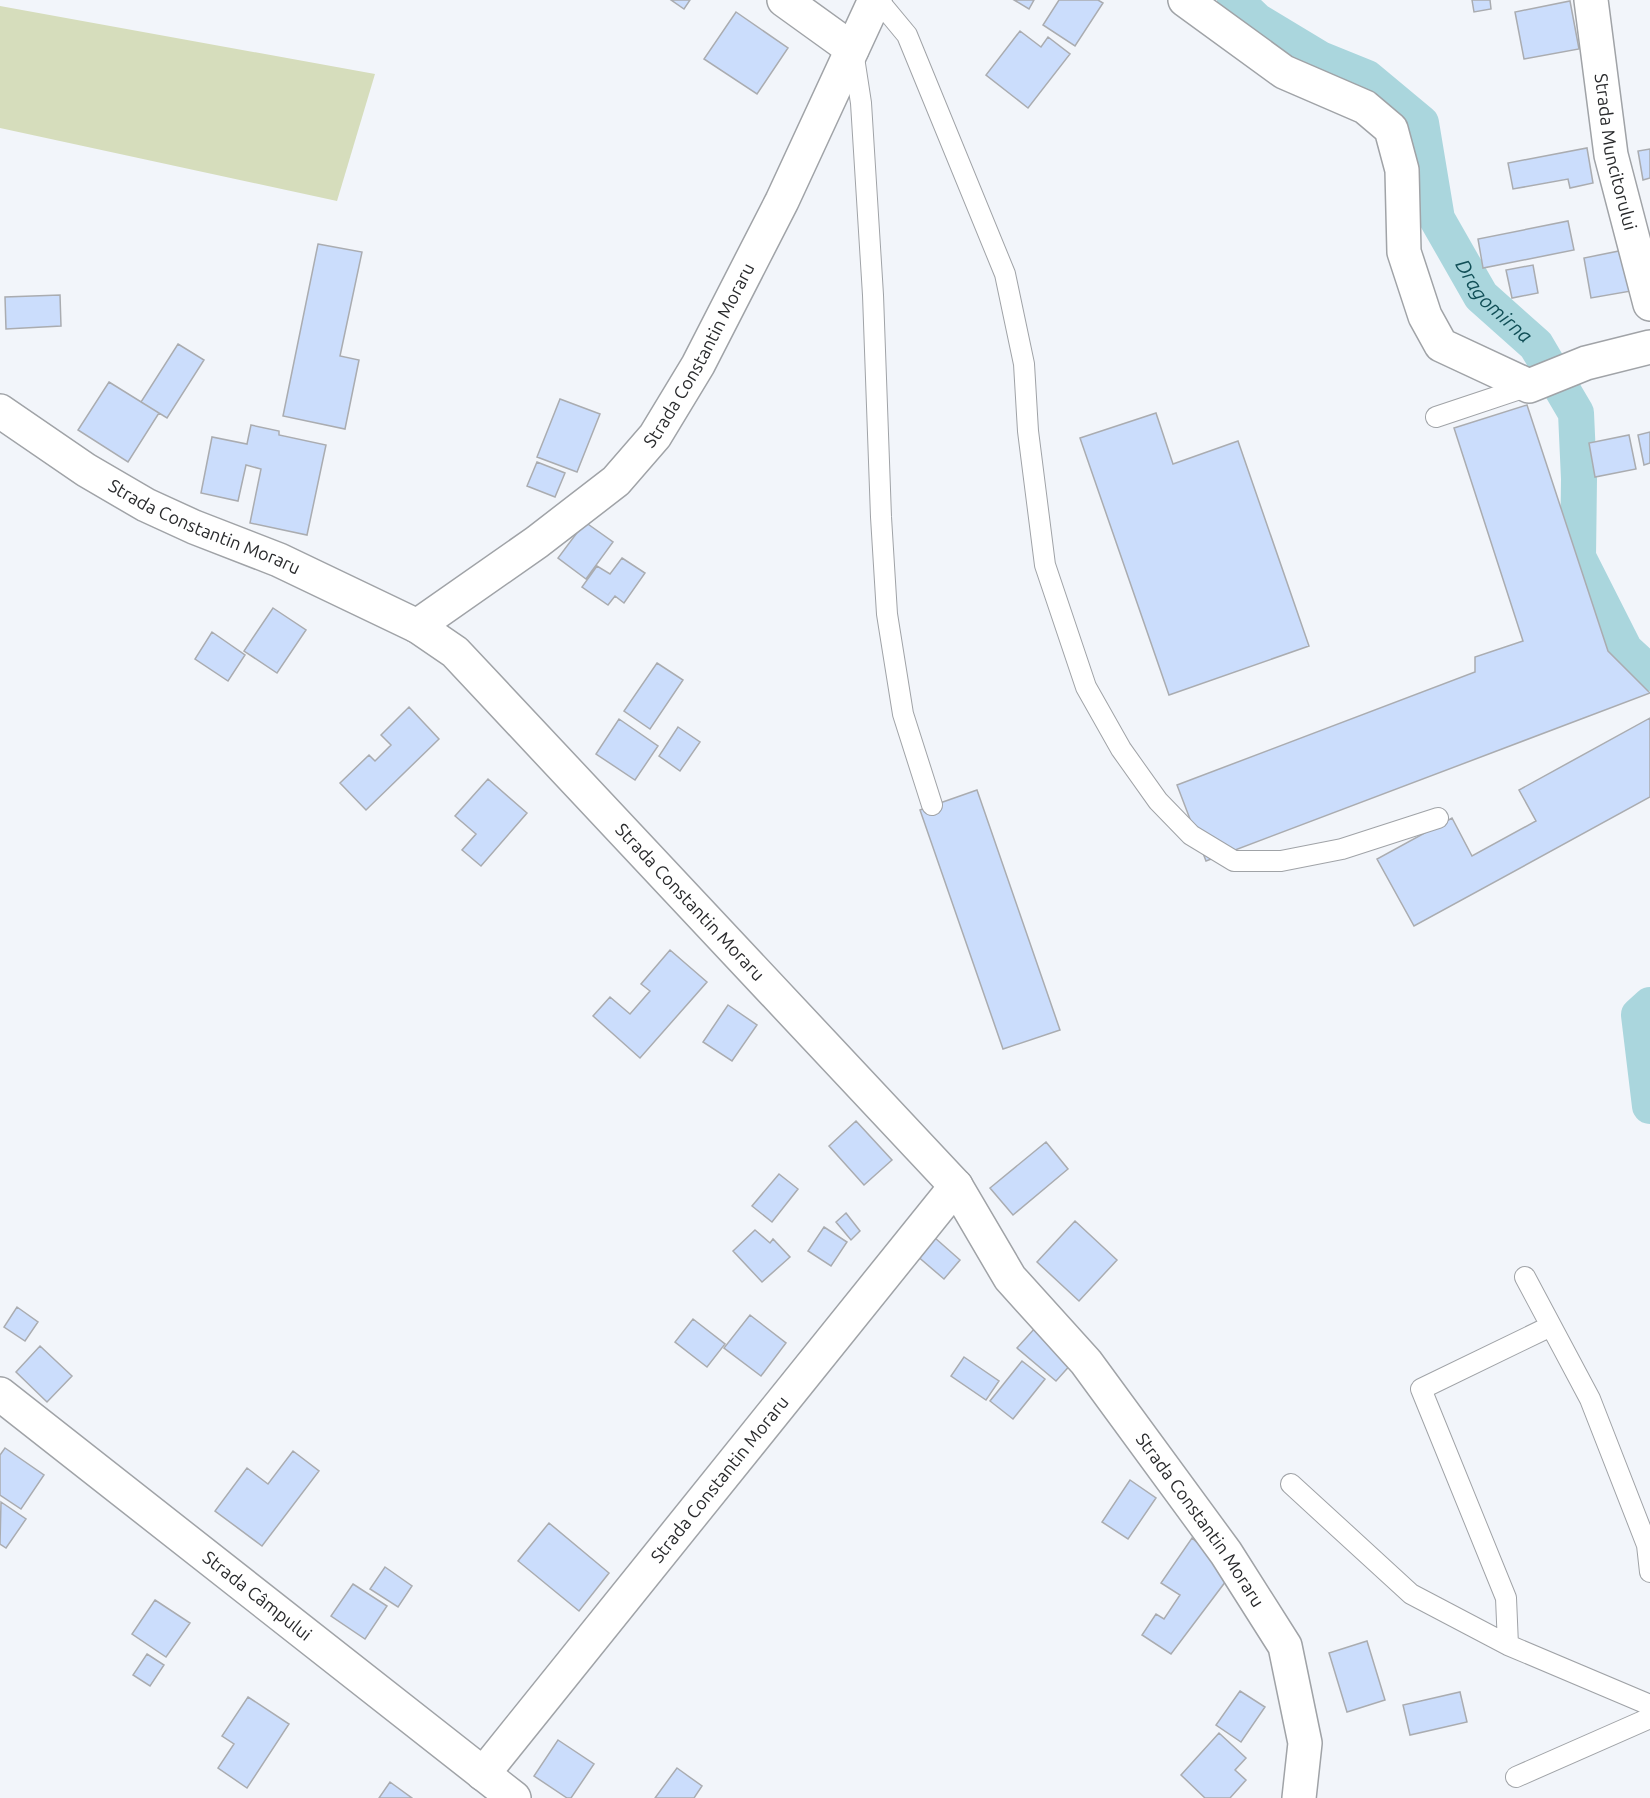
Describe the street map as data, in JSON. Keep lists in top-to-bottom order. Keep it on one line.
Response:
{"streets":{"street":["Strada Muncitorului","Strada Constantin Moraru","Strada Câmpului"]},"crossings":[["Strada Constantin Moraru","Strada Câmpului"]],"water":["Dragomirna"]}
